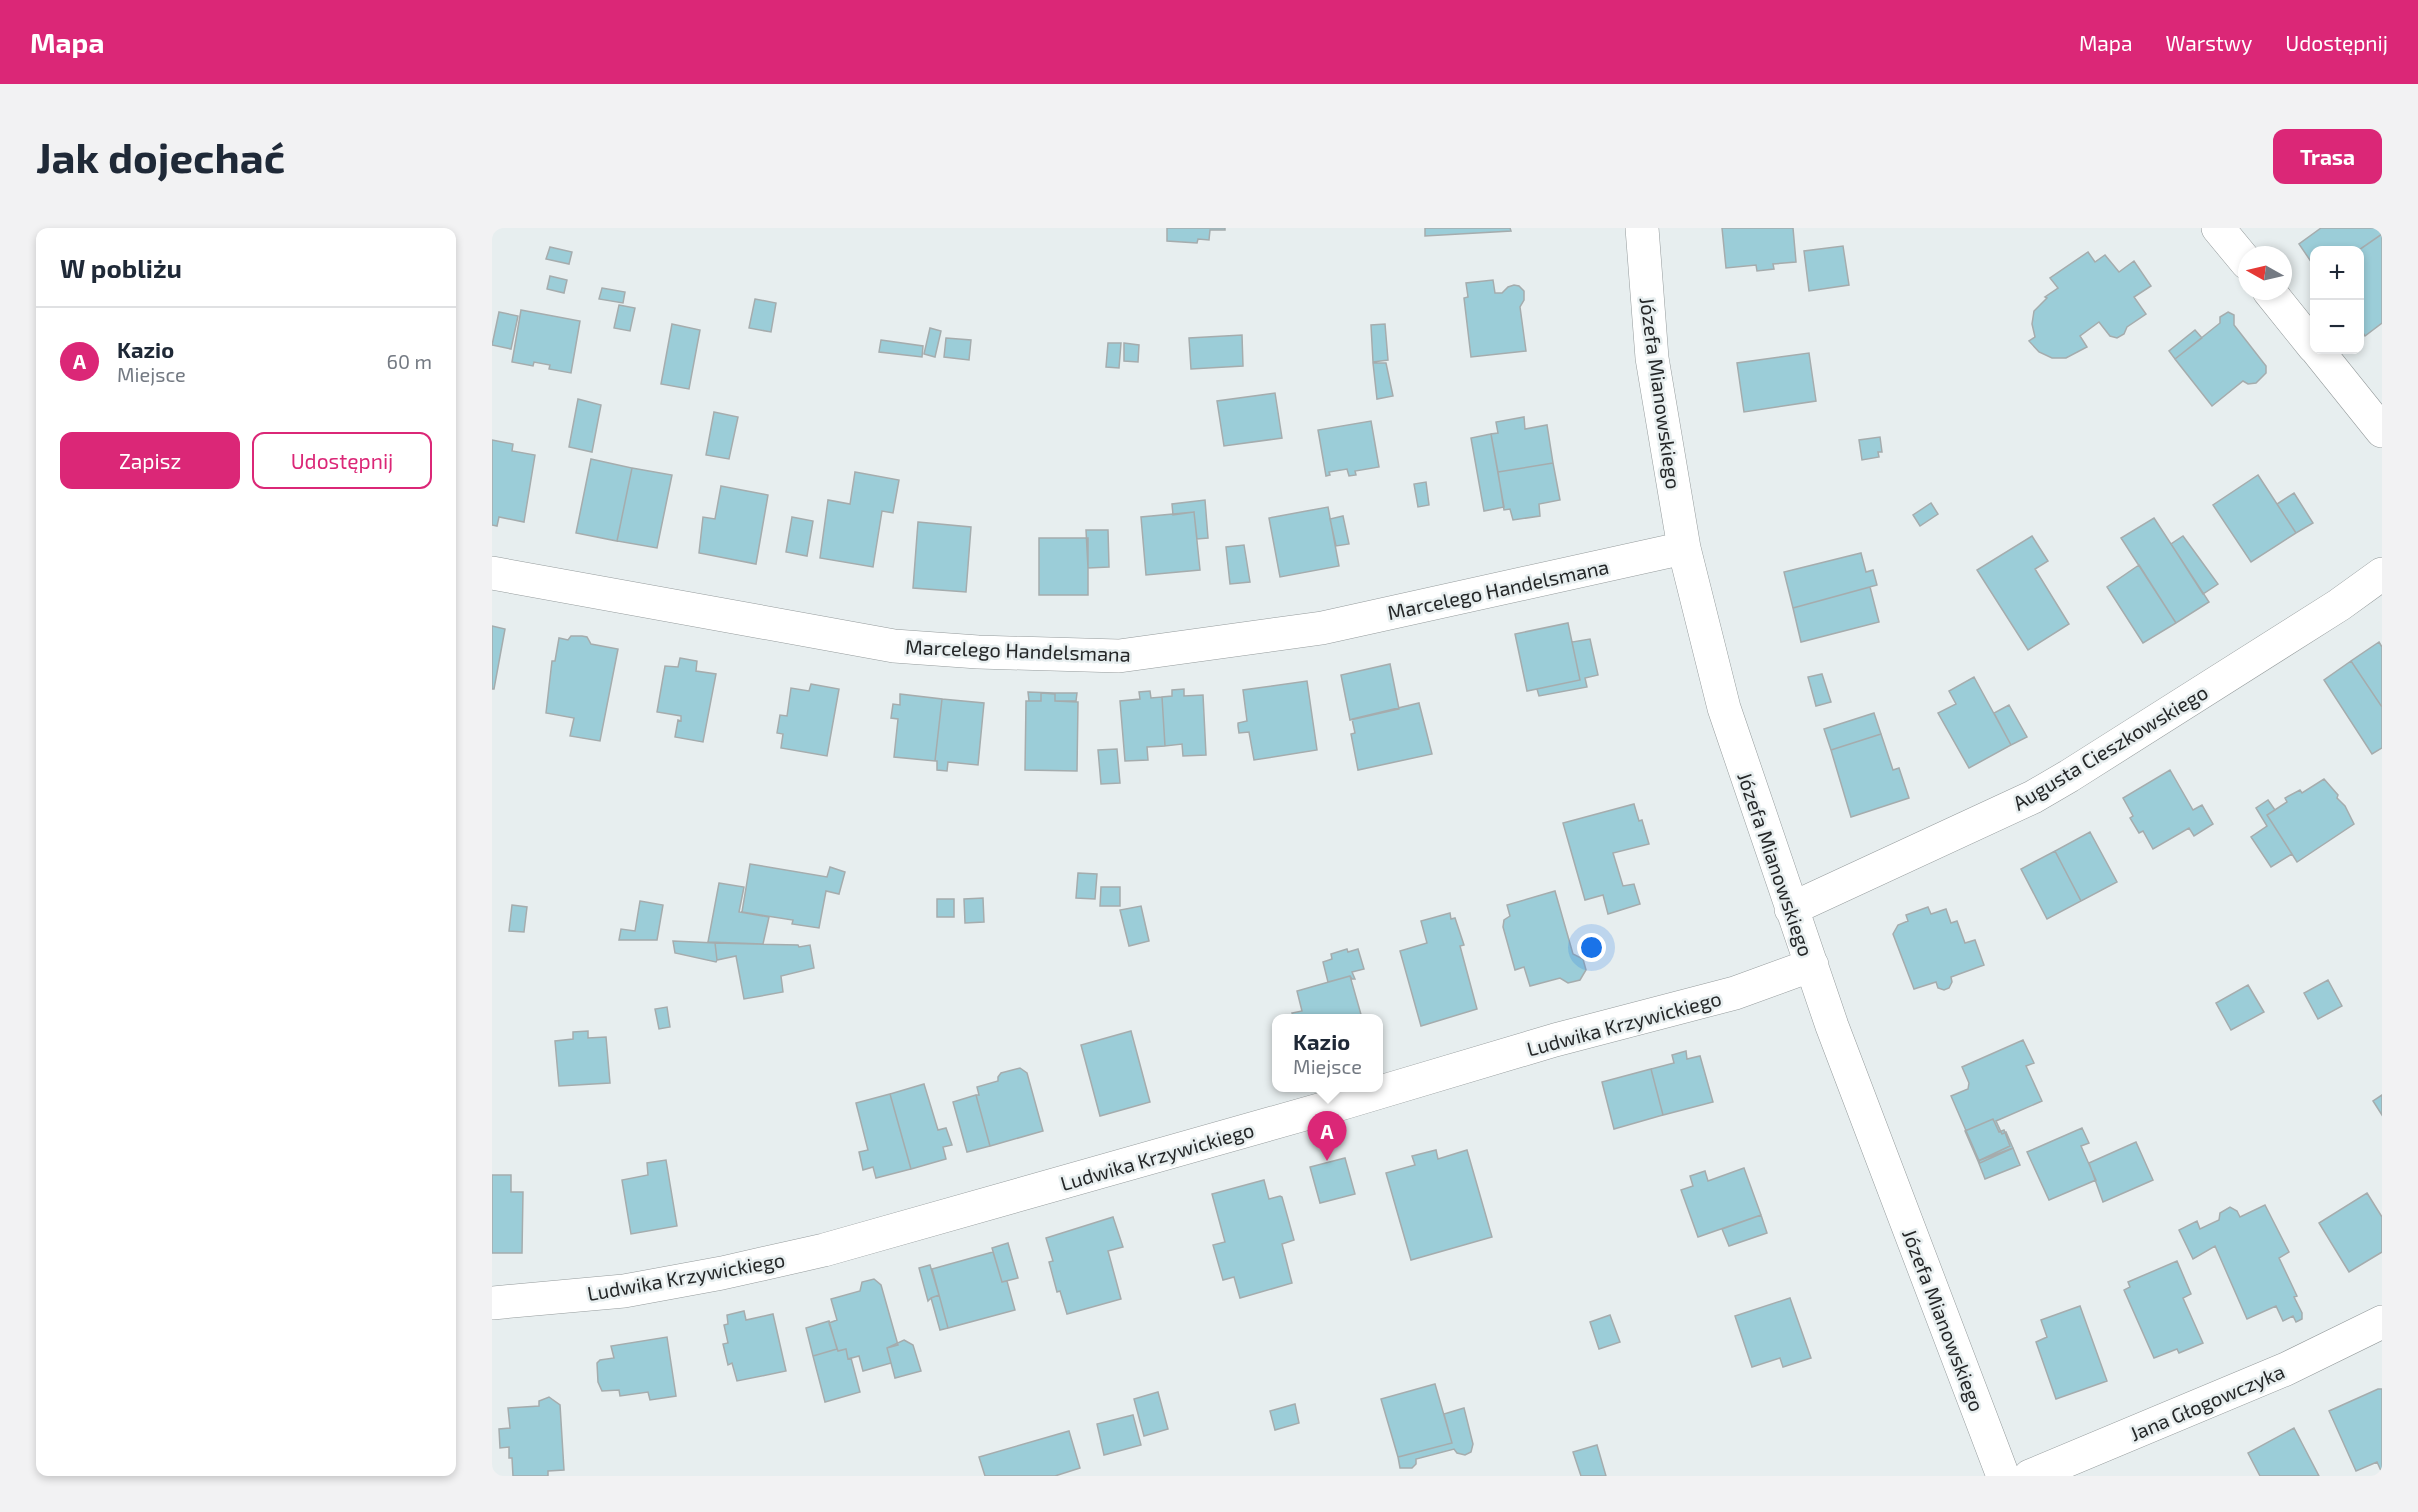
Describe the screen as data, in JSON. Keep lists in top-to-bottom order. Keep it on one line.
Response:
{"streets":{"street":["Józefa Mianowskiego","Marcelego Handelsmana","Augusta Cieszkowskiego","Ludwika Krzywickiego","Jana Głogowczyka"]},"crossings":[["Józefa Mianowskiego","Marcelego Handelsmana"],["Józefa Mianowskiego","Augusta Cieszkowskiego"],["Józefa Mianowskiego","Ludwika Krzywickiego"]],"north":"left","page":{"header":"Mapa","nav":["Mapa","Warstwy","Udostępnij"],"buttons":["Trasa",["Zapisz","Udostępnij"]],"title":"Jak dojechać","heading":"W pobliżu","map_buttons":["+","−"],"list":[{"mark":"A","name":"Kazio","note":"Miejsce","value":"60 m"}],"popup":["Kazio","Miejsce"],"pins":"A"}}
